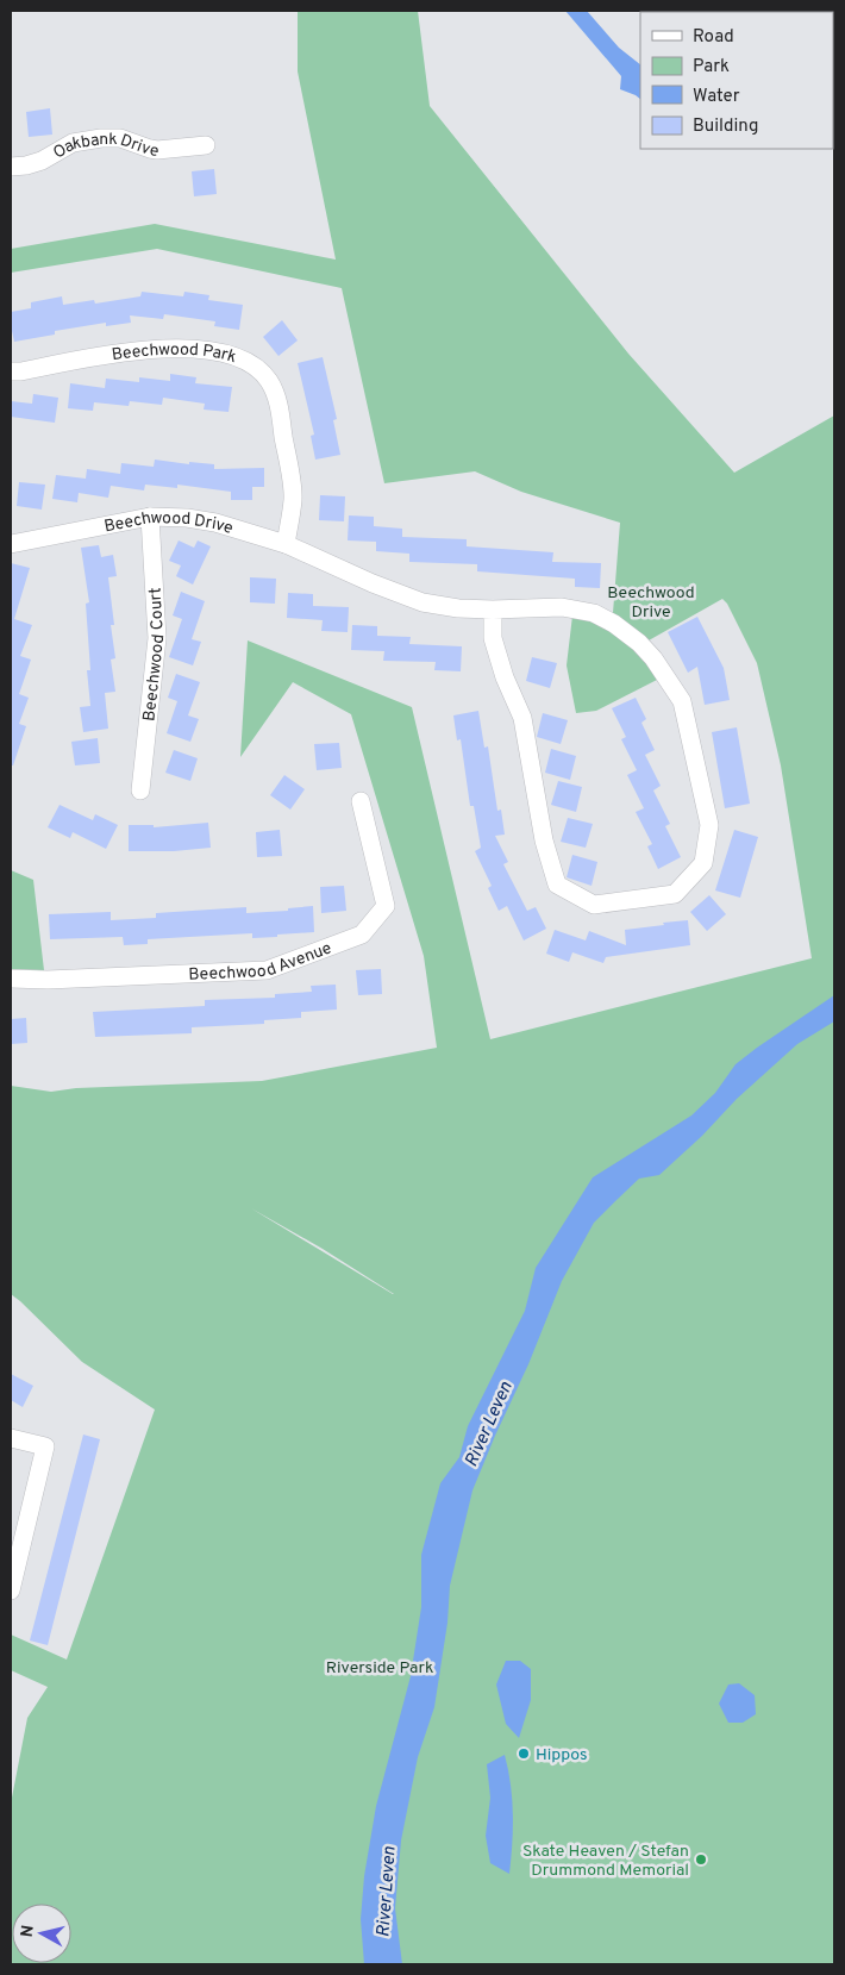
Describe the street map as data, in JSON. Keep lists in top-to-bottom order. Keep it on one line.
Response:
{"streets":{"street":["Oakbank Drive","Beechwood Park","Beechwood Drive","Beechwood Court","Beechwood Avenue"]},"crossings":[["Beechwood Park","Beechwood Drive"],["Beechwood Drive","Beechwood Court"]],"water":["River Leven"],"parks":["Beechwood Drive","Riverside Park"],"places":["Hippos","Skate Heaven / Stefan Drummond Memorial"],"legend":["Road","Park","Water","Building"],"north":"left"}
